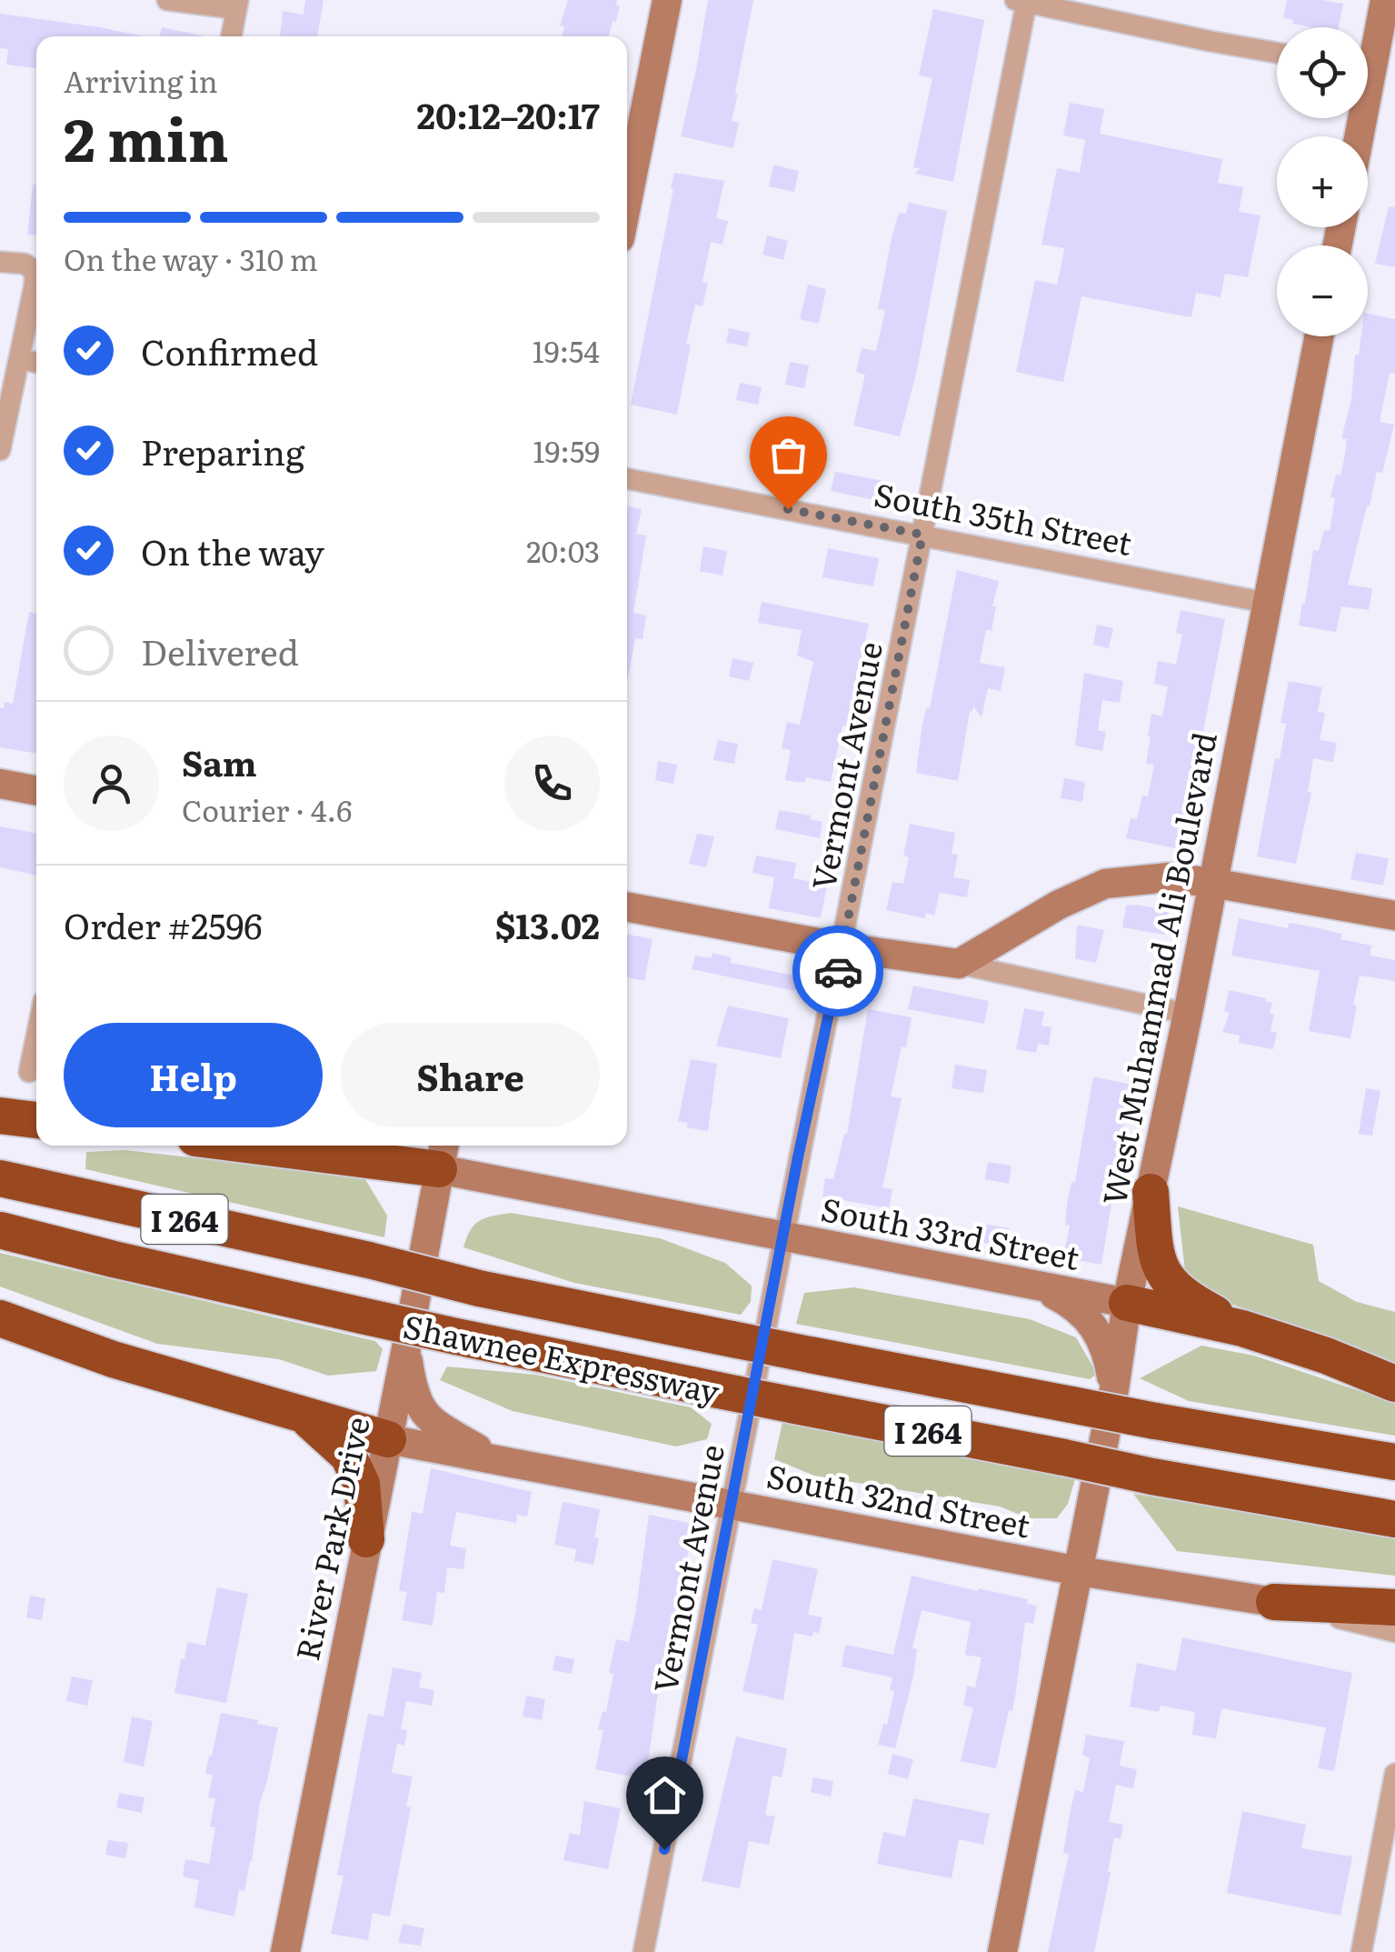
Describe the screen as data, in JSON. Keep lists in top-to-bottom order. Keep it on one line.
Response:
{"streets":{"highway":["I 264","Shawnee Expressway"],"main road":["West Muhammad Ali Boulevard","South 33rd Street","South 32nd Street","River Park Drive"],"street":["South 35th Street","Vermont Avenue"]},"crossings":[["South 35th Street","Vermont Avenue"],["South 35th Street","West Muhammad Ali Boulevard"],["Vermont Avenue","South 33rd Street"],["Vermont Avenue","South 32nd Street"],["West Muhammad Ali Boulevard","South 33rd Street"],["West Muhammad Ali Boulevard","South 32nd Street"],["South 33rd Street","River Park Drive"],["South 32nd Street","River Park Drive"]],"page":{"map_buttons":["+","−"],"heading":["2 min","Arriving in","20:12–20:17"],"panel":["Sam","Courier · 4.6","Order #2596","$13.02"],"bar":"On the way · 310 m","list":[["Confirmed","19:54"],["Preparing","19:59"],["On the way","20:03"],"Delivered"],"buttons":["Help","Share"]}}
